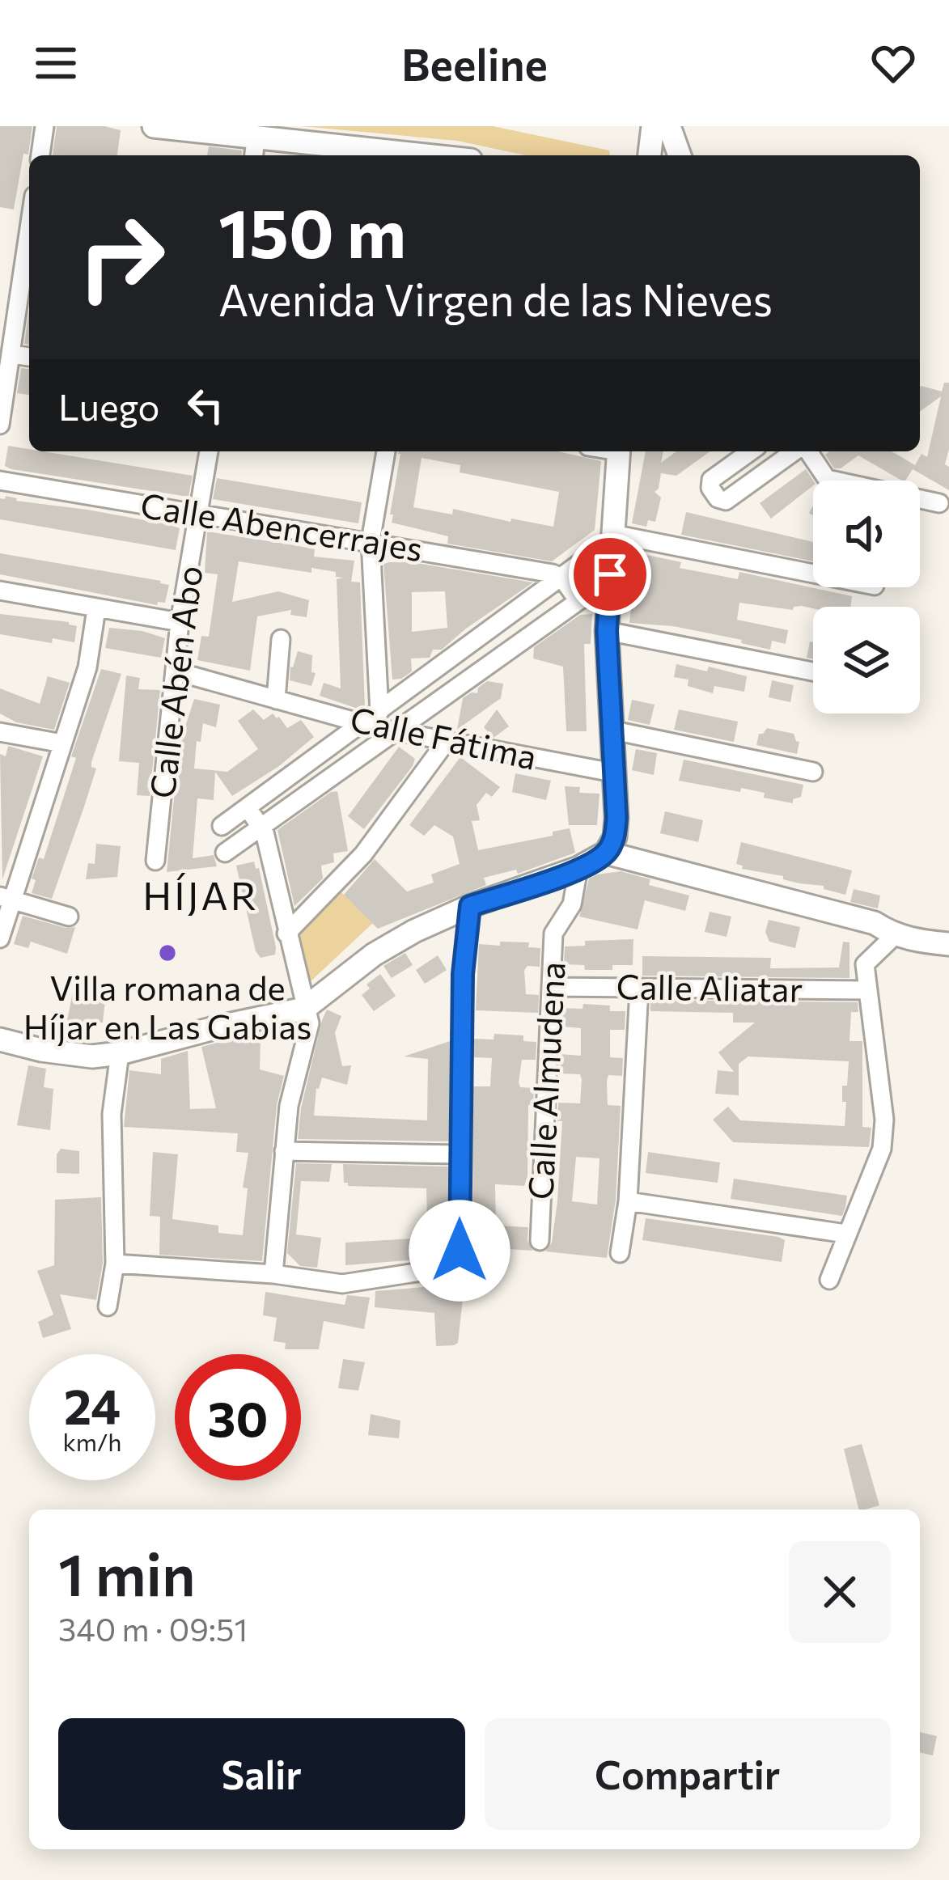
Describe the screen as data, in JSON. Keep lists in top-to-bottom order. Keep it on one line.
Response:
{"streets":{"street":["Calle Abencerrajes","Calle Abén Abo","Calle Fátima","Calle Aliatar","Calle Almudena"]},"crossings":[["Calle Abencerrajes","Calle Abén Abo"],["Calle Abén Abo","Calle Fátima"],["Calle Aliatar","Calle Almudena"]],"districts":["HÍJAR"],"places":["Villa romana de Híjar en Las Gabias"],"page":{"header":"Beeline","turn":["150 m","Avenida Virgen de las Nieves"],"then":"Luego","speed":"24 km/h","limit":"30","heading":["1 min","340 m · 09:51"],"buttons":["Salir","Compartir"]}}
